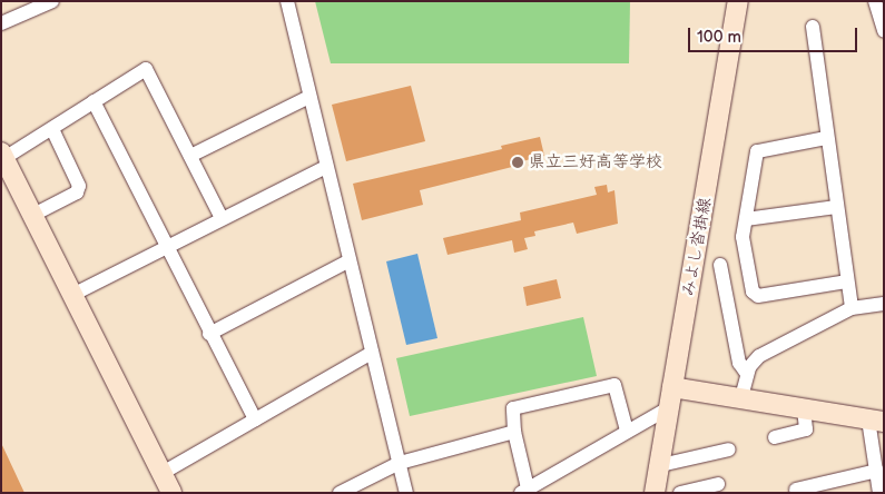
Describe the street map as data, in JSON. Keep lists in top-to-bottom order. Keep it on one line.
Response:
{"streets":{"street":["みよし沓掛線"]},"places":["県立三好高等学校"],"scale_bar":"100 m"}
